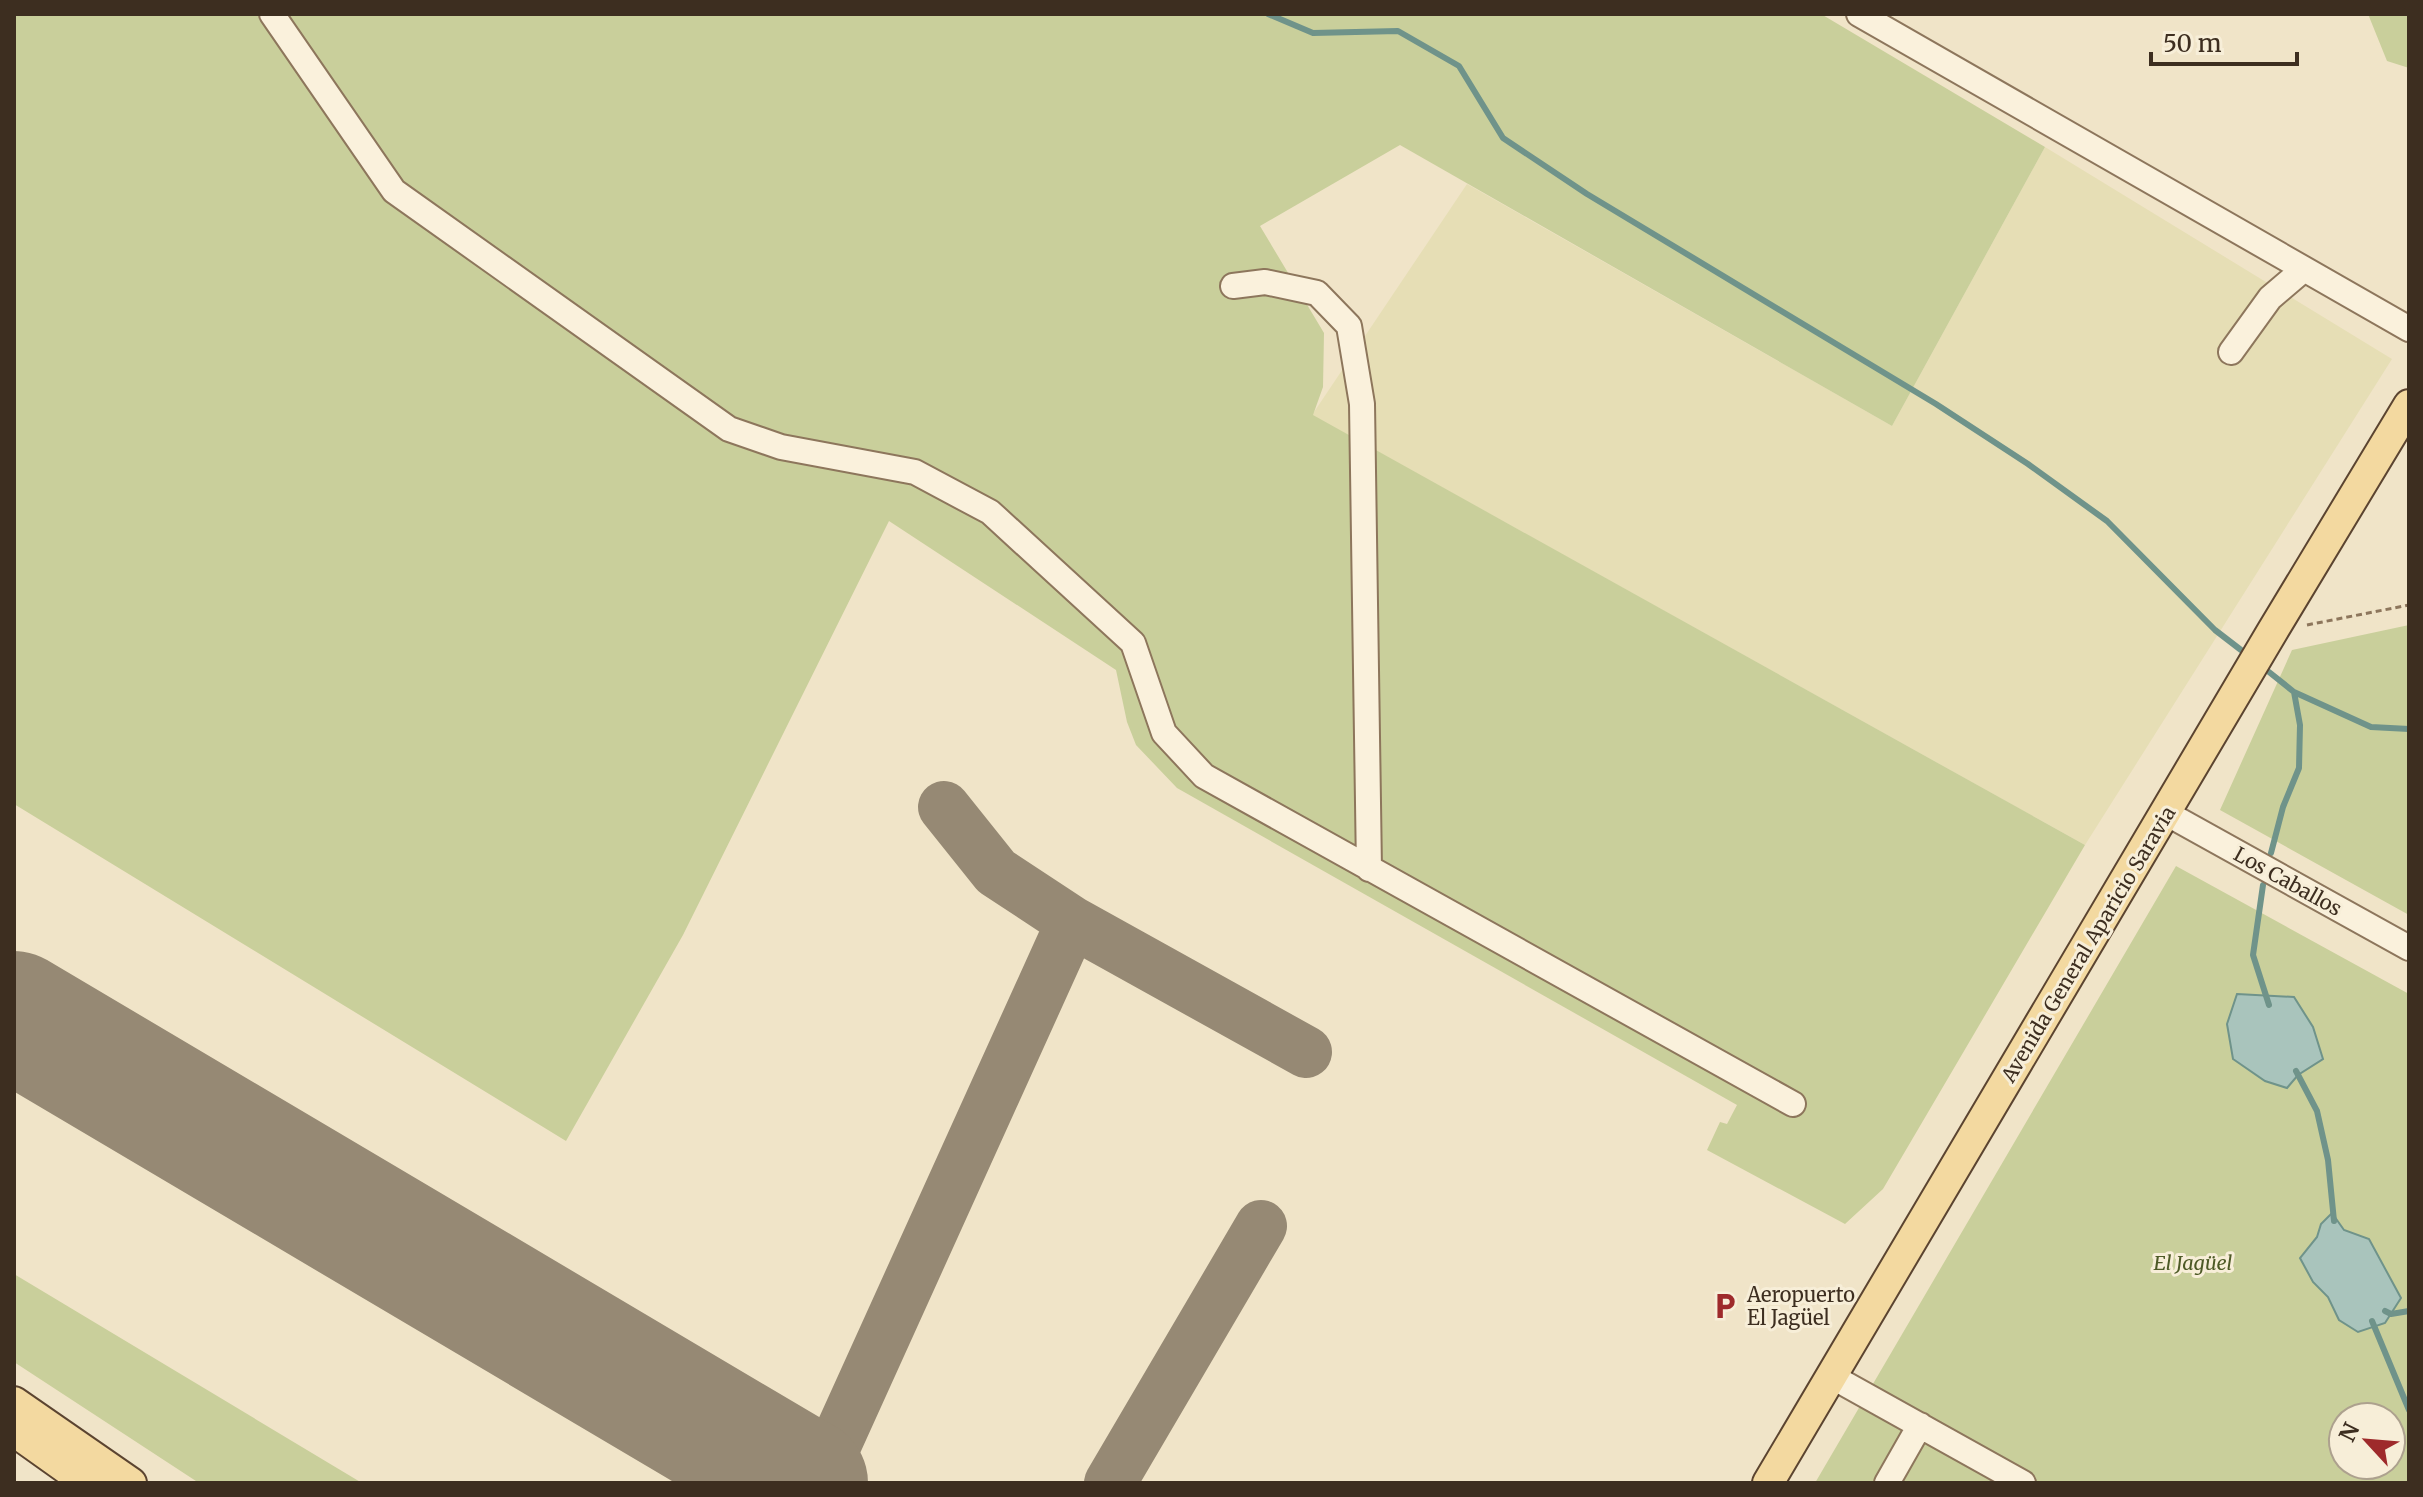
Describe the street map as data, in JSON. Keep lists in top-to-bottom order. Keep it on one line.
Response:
{"streets":{"main road":["Avenida General Aparicio Saravia"],"street":["Los Caballos"]},"crossings":[["Los Caballos","Avenida General Aparicio Saravia"]],"parks":["El Jagüel"],"places":{"parking":["Aeropuerto El Jagüel"]},"scale_bar":"50 m","north":"top left"}
